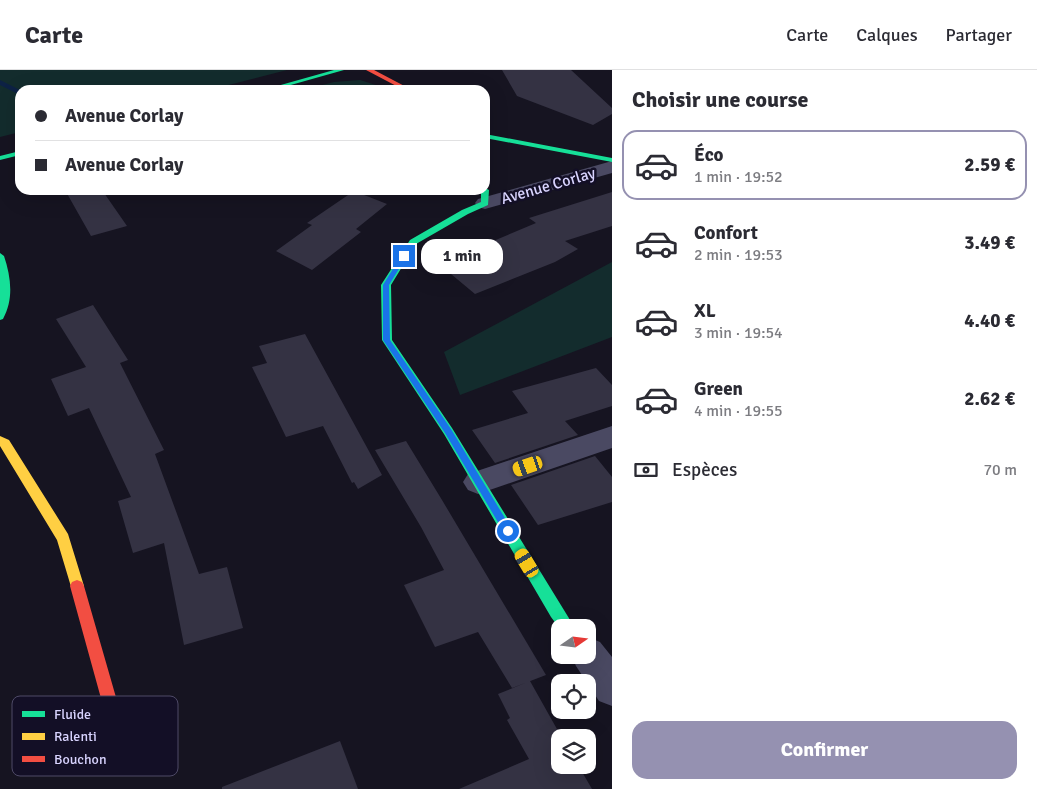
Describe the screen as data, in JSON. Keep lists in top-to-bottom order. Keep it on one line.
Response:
{"streets":{"street":["Avenue Corlay"]},"legend":["Fluide","Ralenti","Bouchon"],"north":"right","page":{"header":"Carte","nav":["Carte","Calques","Partager"],"heading":"Choisir une course","banner":["Avenue Corlay","Avenue Corlay"],"list":[{"name":"Éco","note":"1 min · 19:52","value":"2.59 €"},{"name":"Confort","note":"2 min · 19:53","value":"3.49 €"},{"name":"XL","note":"3 min · 19:54","value":"4.40 €"},{"name":"Green","note":"4 min · 19:55","value":"2.62 €"}],"bubble":"1 min","pay":["Espèces","70 m"],"buttons":"Confirmer"}}
